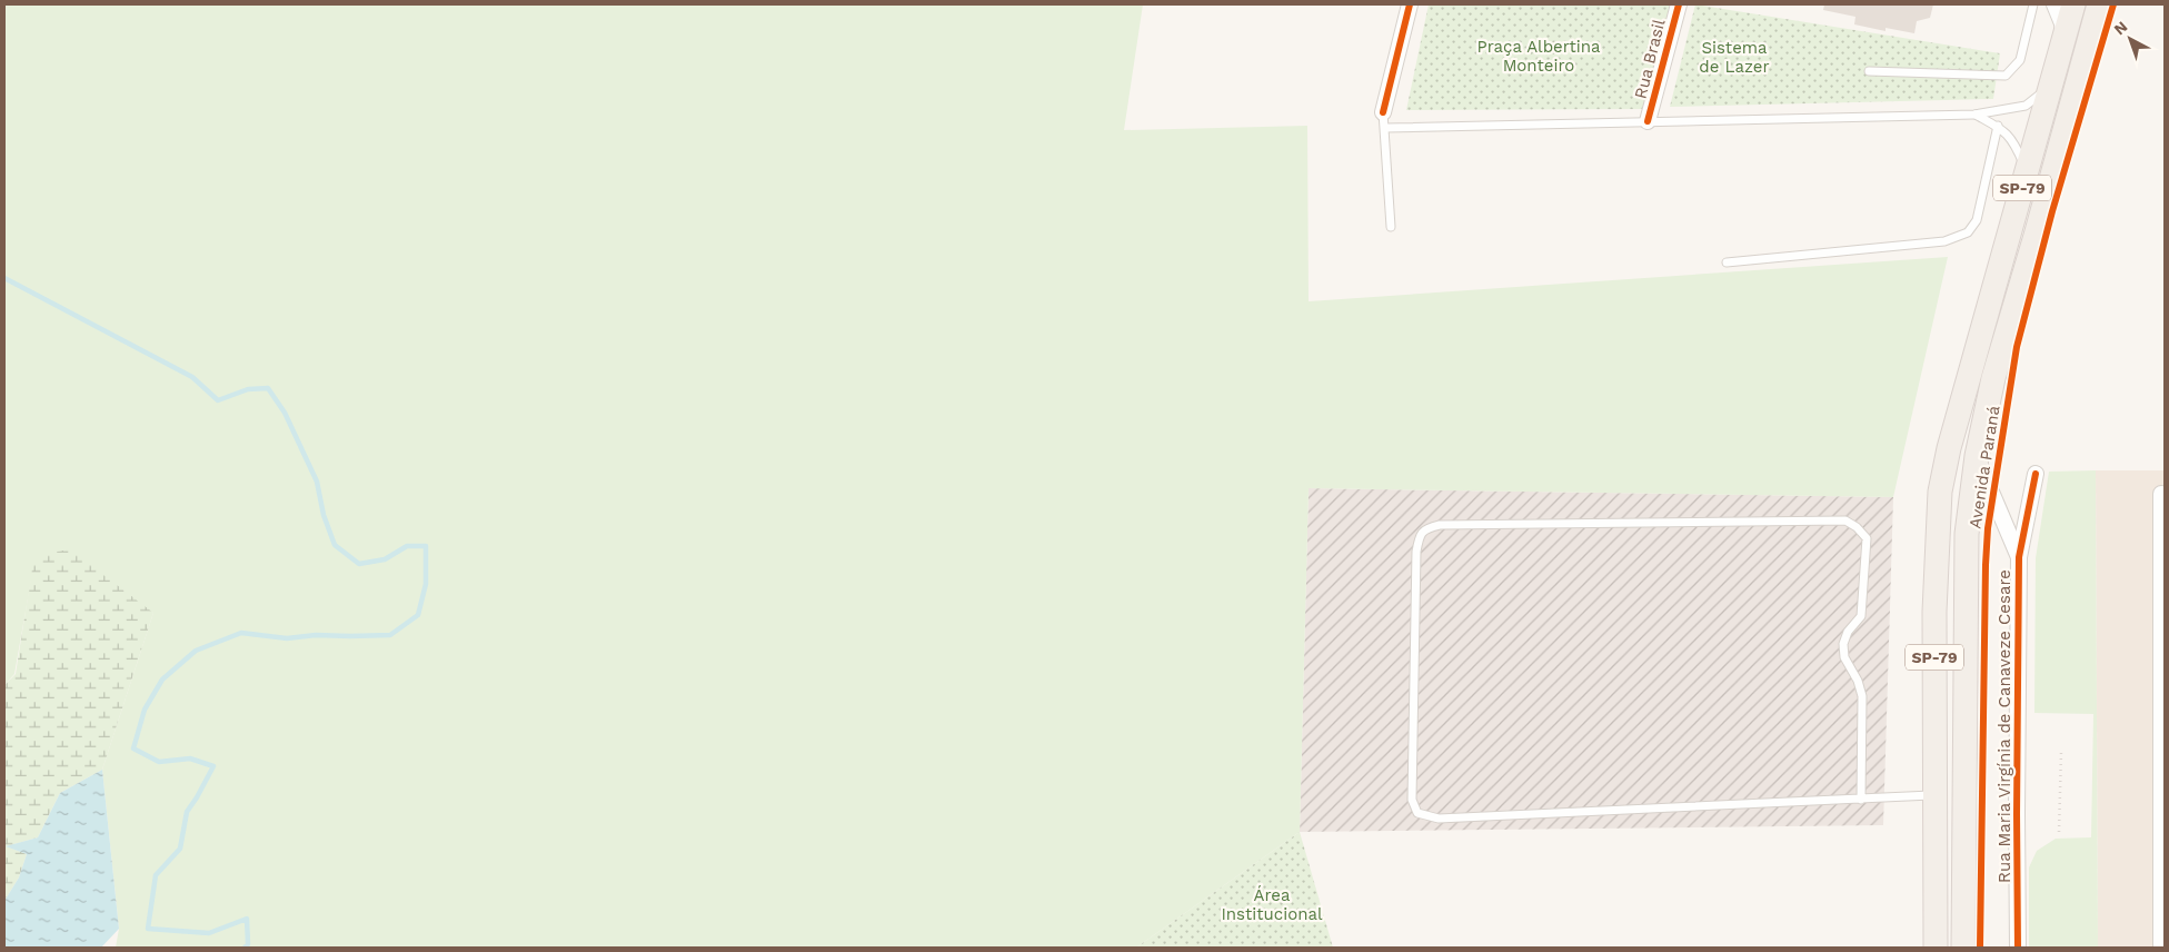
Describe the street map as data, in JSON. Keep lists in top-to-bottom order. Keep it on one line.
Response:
{"streets":{"main road":["SP-79","Avenida Paraná"],"street":["Rua Brasil","Rua Maria Virgínia de Canaveze Cesare"]},"crossings":[["Avenida Paraná","Rua Maria Virgínia de Canaveze Cesare"]],"parks":["Praça Albertina Monteiro","Sistema de Lazer","Área Institucional"],"north":"top left"}
